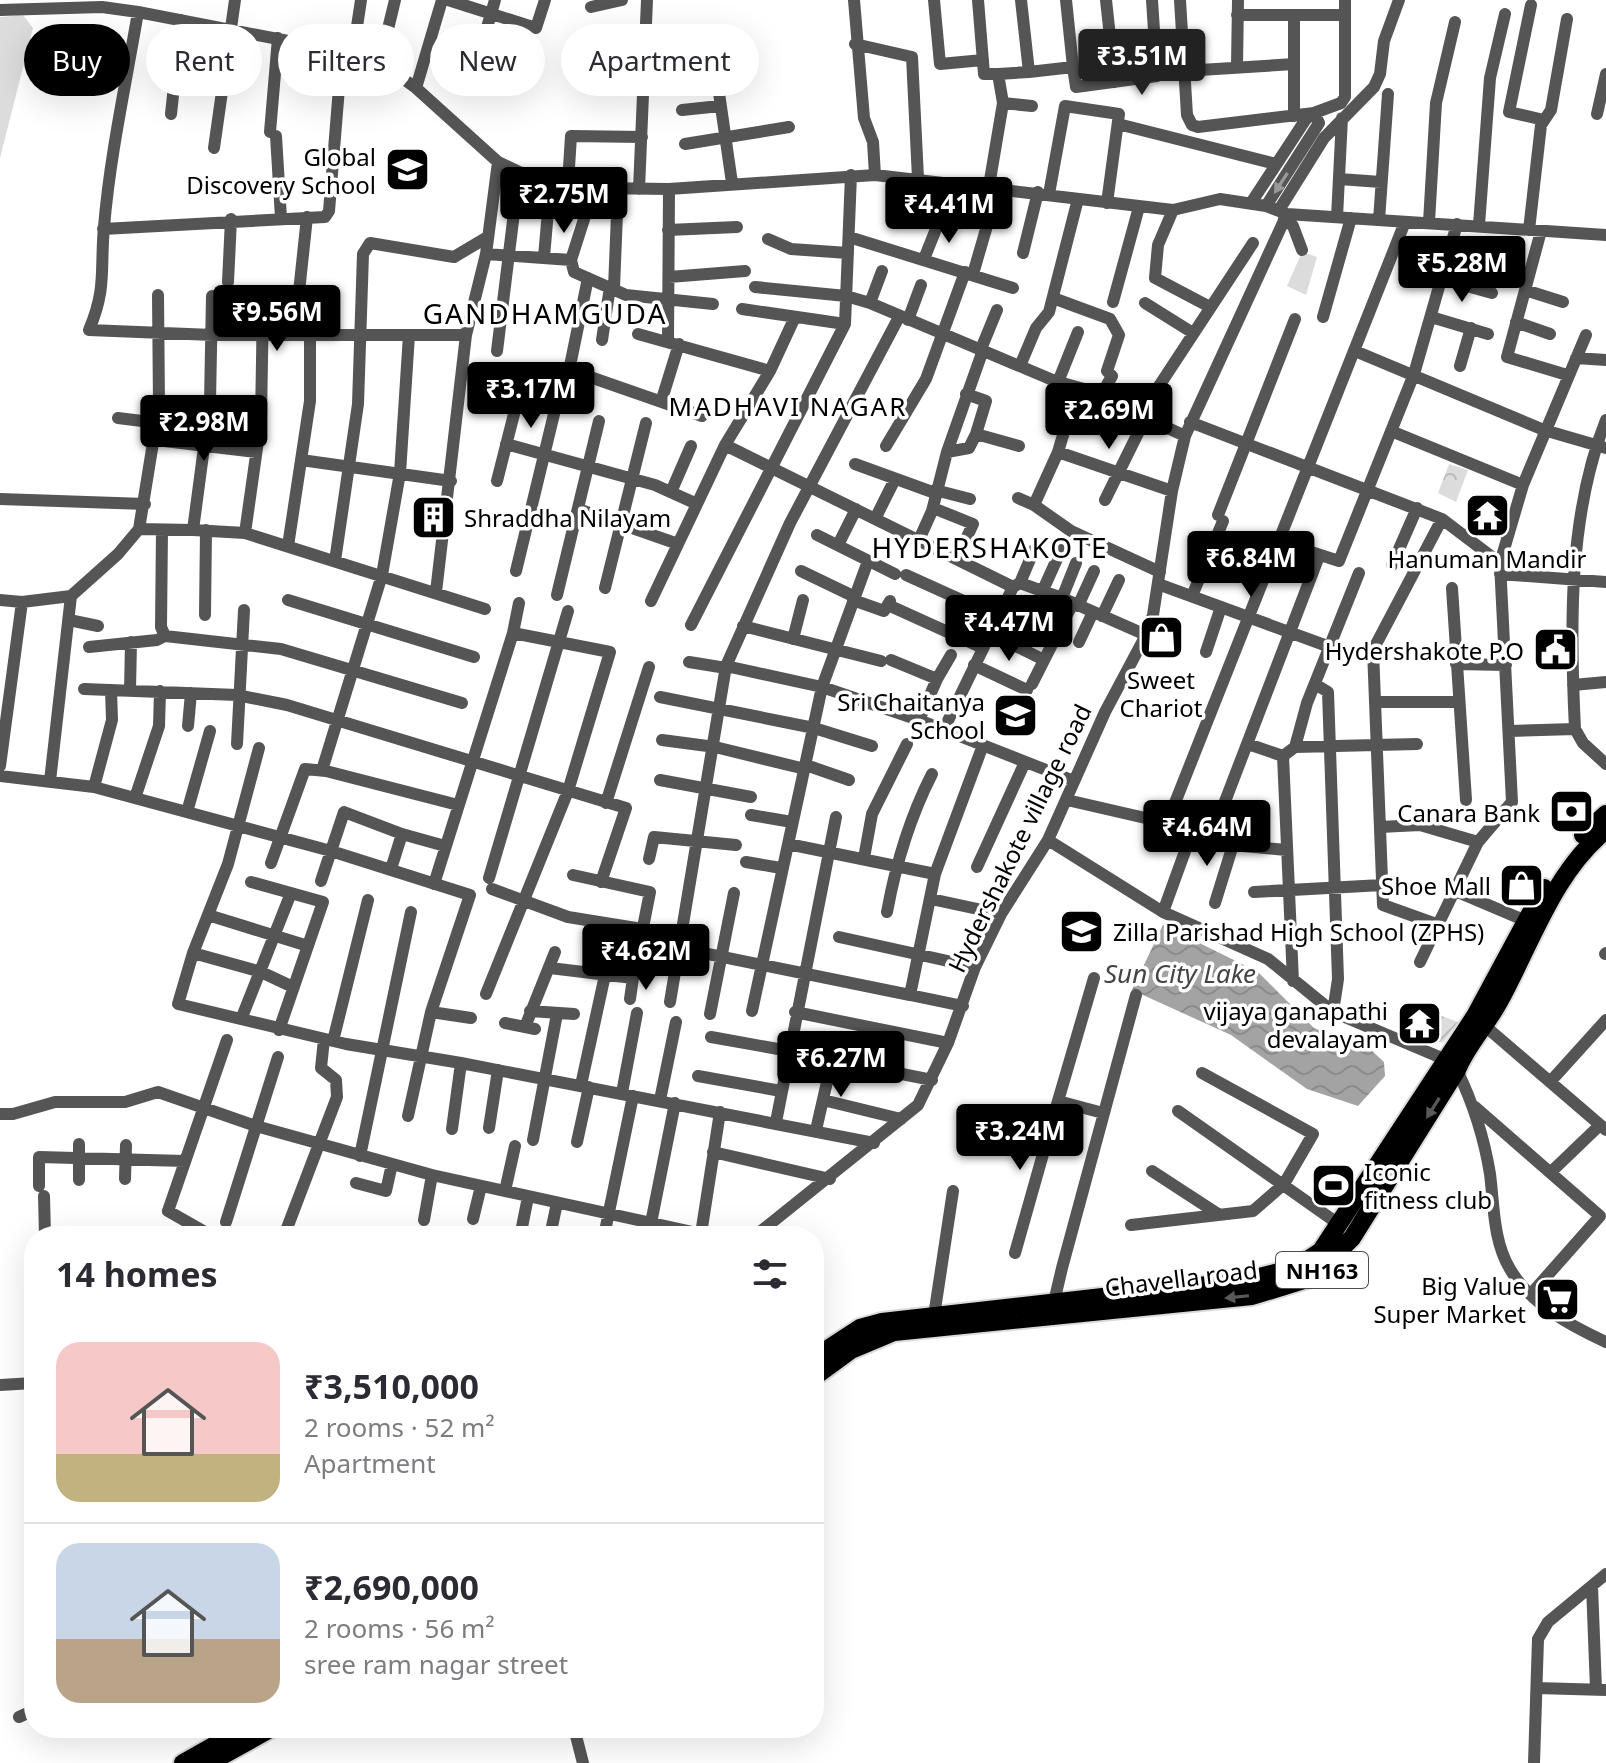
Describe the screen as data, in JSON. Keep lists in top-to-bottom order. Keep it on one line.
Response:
{"streets":{"highway":["NH163","Chavella road"],"street":["Hydershakote village road"]},"districts":["GANDHAMGUDA","MADHAVI NAGAR","HYDERSHAKOTE"],"water":["Sun City Lake"],"places":{"school or university":["Global Discovery School","Sri Chaitanya School","Zilla Parishad High School (ZPHS)"],"temple":["Hanuman Mandir","vijaya ganapathi devalayam"],"building":["Shraddha Nilayam"],"shop":["Sweet Chariot","Shoe Mall"],"public building":["Hydershakote P.O"],"bank":["Canara Bank"],"sports":["Iconic fitness club"],"supermarket":["Big Value Super Market"]},"page":{"chip":["Buy","Rent","Filters","New","Apartment"],"price":["₹3.51M","₹2.75M","₹4.41M","₹5.28M","₹9.56M","₹3.17M","₹2.69M","₹2.98M","₹6.84M","₹4.47M","₹4.64M","₹4.62M","₹6.27M","₹3.24M"],"heading":"14 homes","list":[{"name":"₹3,510,000","note":"2 rooms · 52 m² · Apartment"},{"name":"₹2,690,000","note":"2 rooms · 56 m² · sree ram nagar street"}]}}
